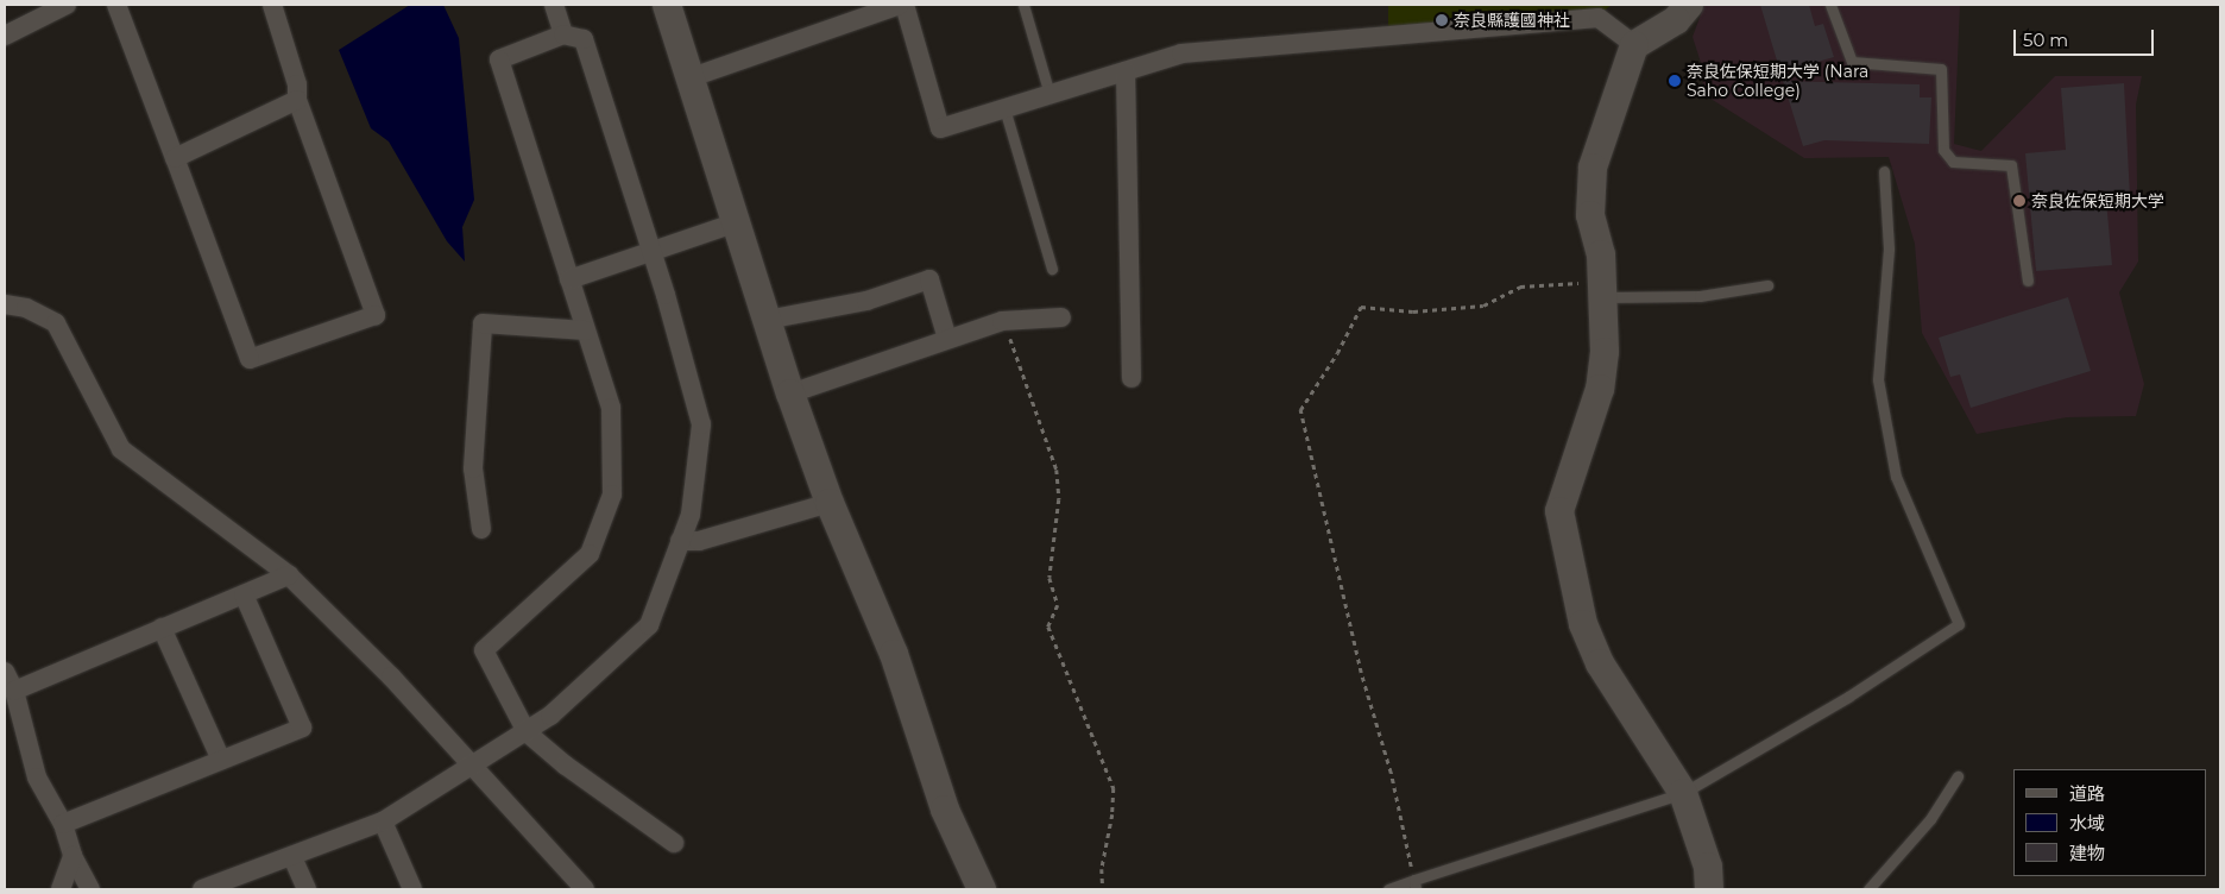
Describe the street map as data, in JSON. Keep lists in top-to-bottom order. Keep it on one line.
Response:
{"places":["奈良縣護國神社","奈良佐保短期大学 (Nara Saho College)","奈良佐保短期大学"],"legend":["道路","水域","建物"],"scale_bar":"50 m"}
